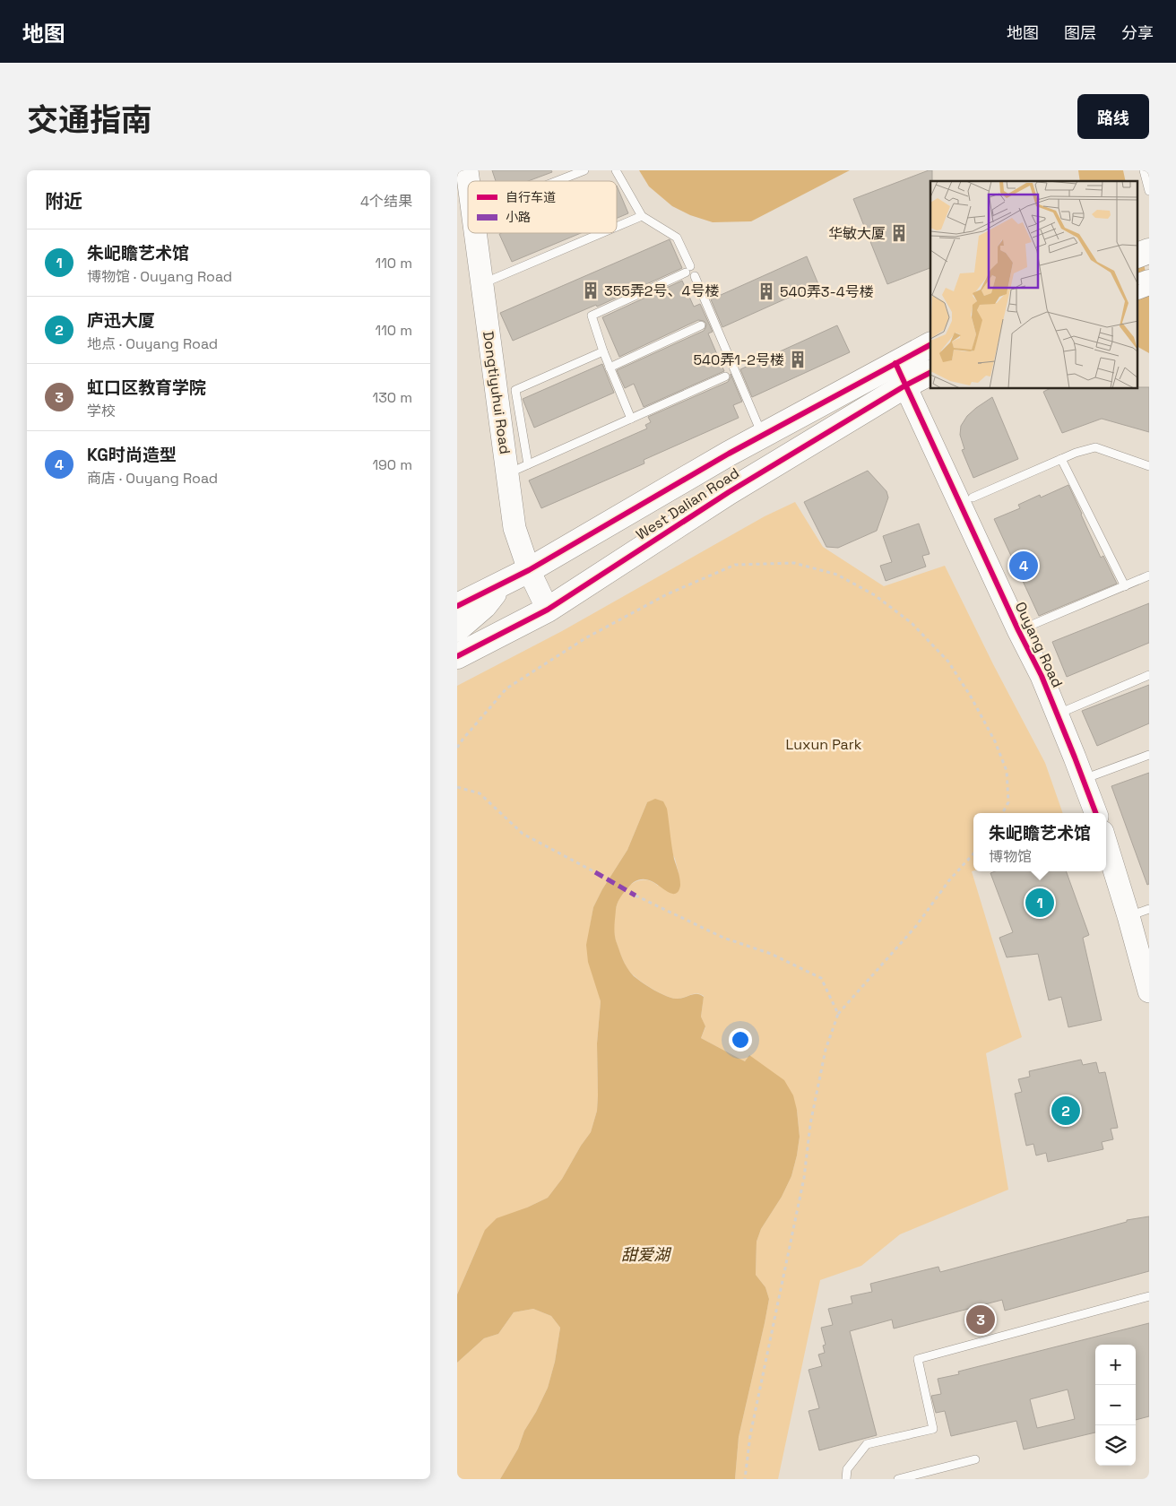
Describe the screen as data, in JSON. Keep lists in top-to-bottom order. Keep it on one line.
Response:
{"streets":{"main road":["West Dalian Road"],"street":["Dongtiyuhui Road","Ouyang Road"]},"crossings":[["Dongtiyuhui Road","West Dalian Road"],["West Dalian Road","Ouyang Road"]],"water":["甜爱湖"],"parks":["Luxun Park"],"places":{"building":["华敏大厦","355弄2号、4号楼","540弄3-4号楼","540弄1-2号楼"]},"legend":["自行车道","小路"],"page":{"header":"地图","nav":["地图","图层","分享"],"title":"交通指南","buttons":"路线","heading":["附近","4个结果"],"list":[{"mark":"1","name":"朱屺瞻艺术馆","note":"博物馆 · Ouyang Road","value":"110 m"},{"mark":"2","name":"庐迅大厦","note":"地点 · Ouyang Road","value":"110 m"},{"mark":"3","name":"虹口区教育学院","note":"学校","value":"130 m"},{"mark":"4","name":"KG时尚造型","note":"商店 · Ouyang Road","value":"190 m"}],"pins":["4","1","2","3"],"popup":["朱屺瞻艺术馆","博物馆"],"map_buttons":["+","−"]}}
